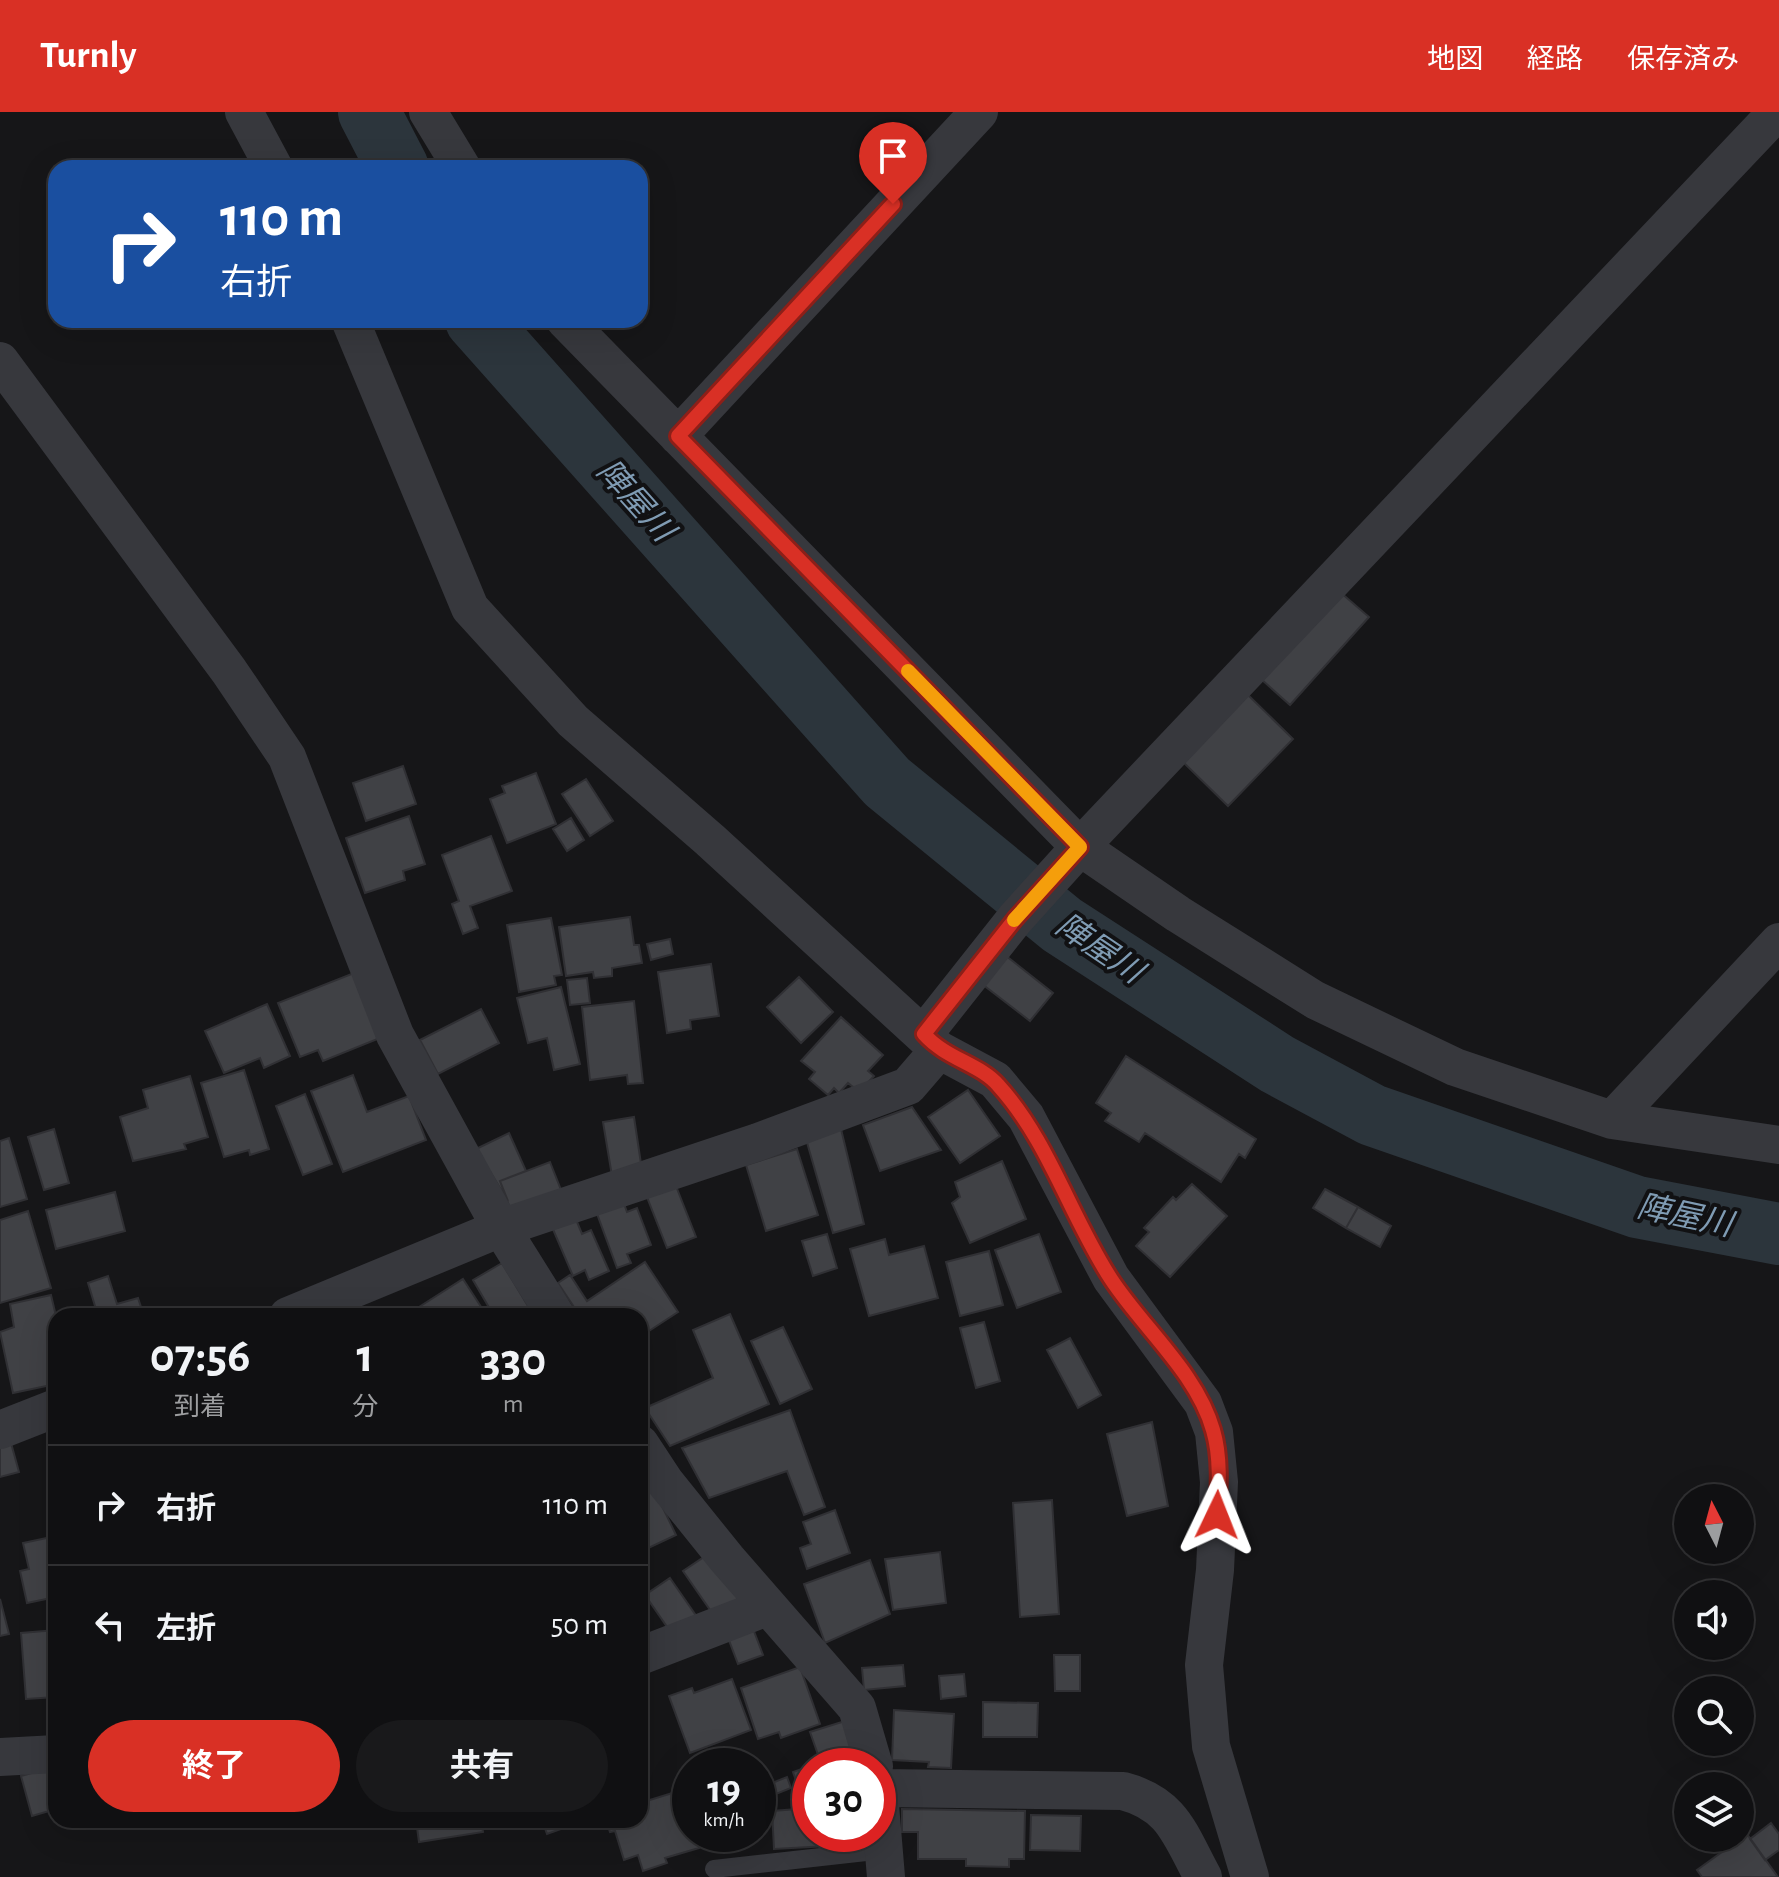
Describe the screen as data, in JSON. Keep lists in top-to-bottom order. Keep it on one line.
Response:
{"water":["陣屋川"],"north":"top","page":{"header":"Turnly","nav":["地図","経路","保存済み"],"turn":["110 m","右折"],"eta":["07:56","到着","1","分","330","m"],"list":[{"name":"右折","value":"110 m"},{"name":"左折","value":"50 m"}],"buttons":["終了","共有"],"speed":"19 km/h","limit":"30"}}
